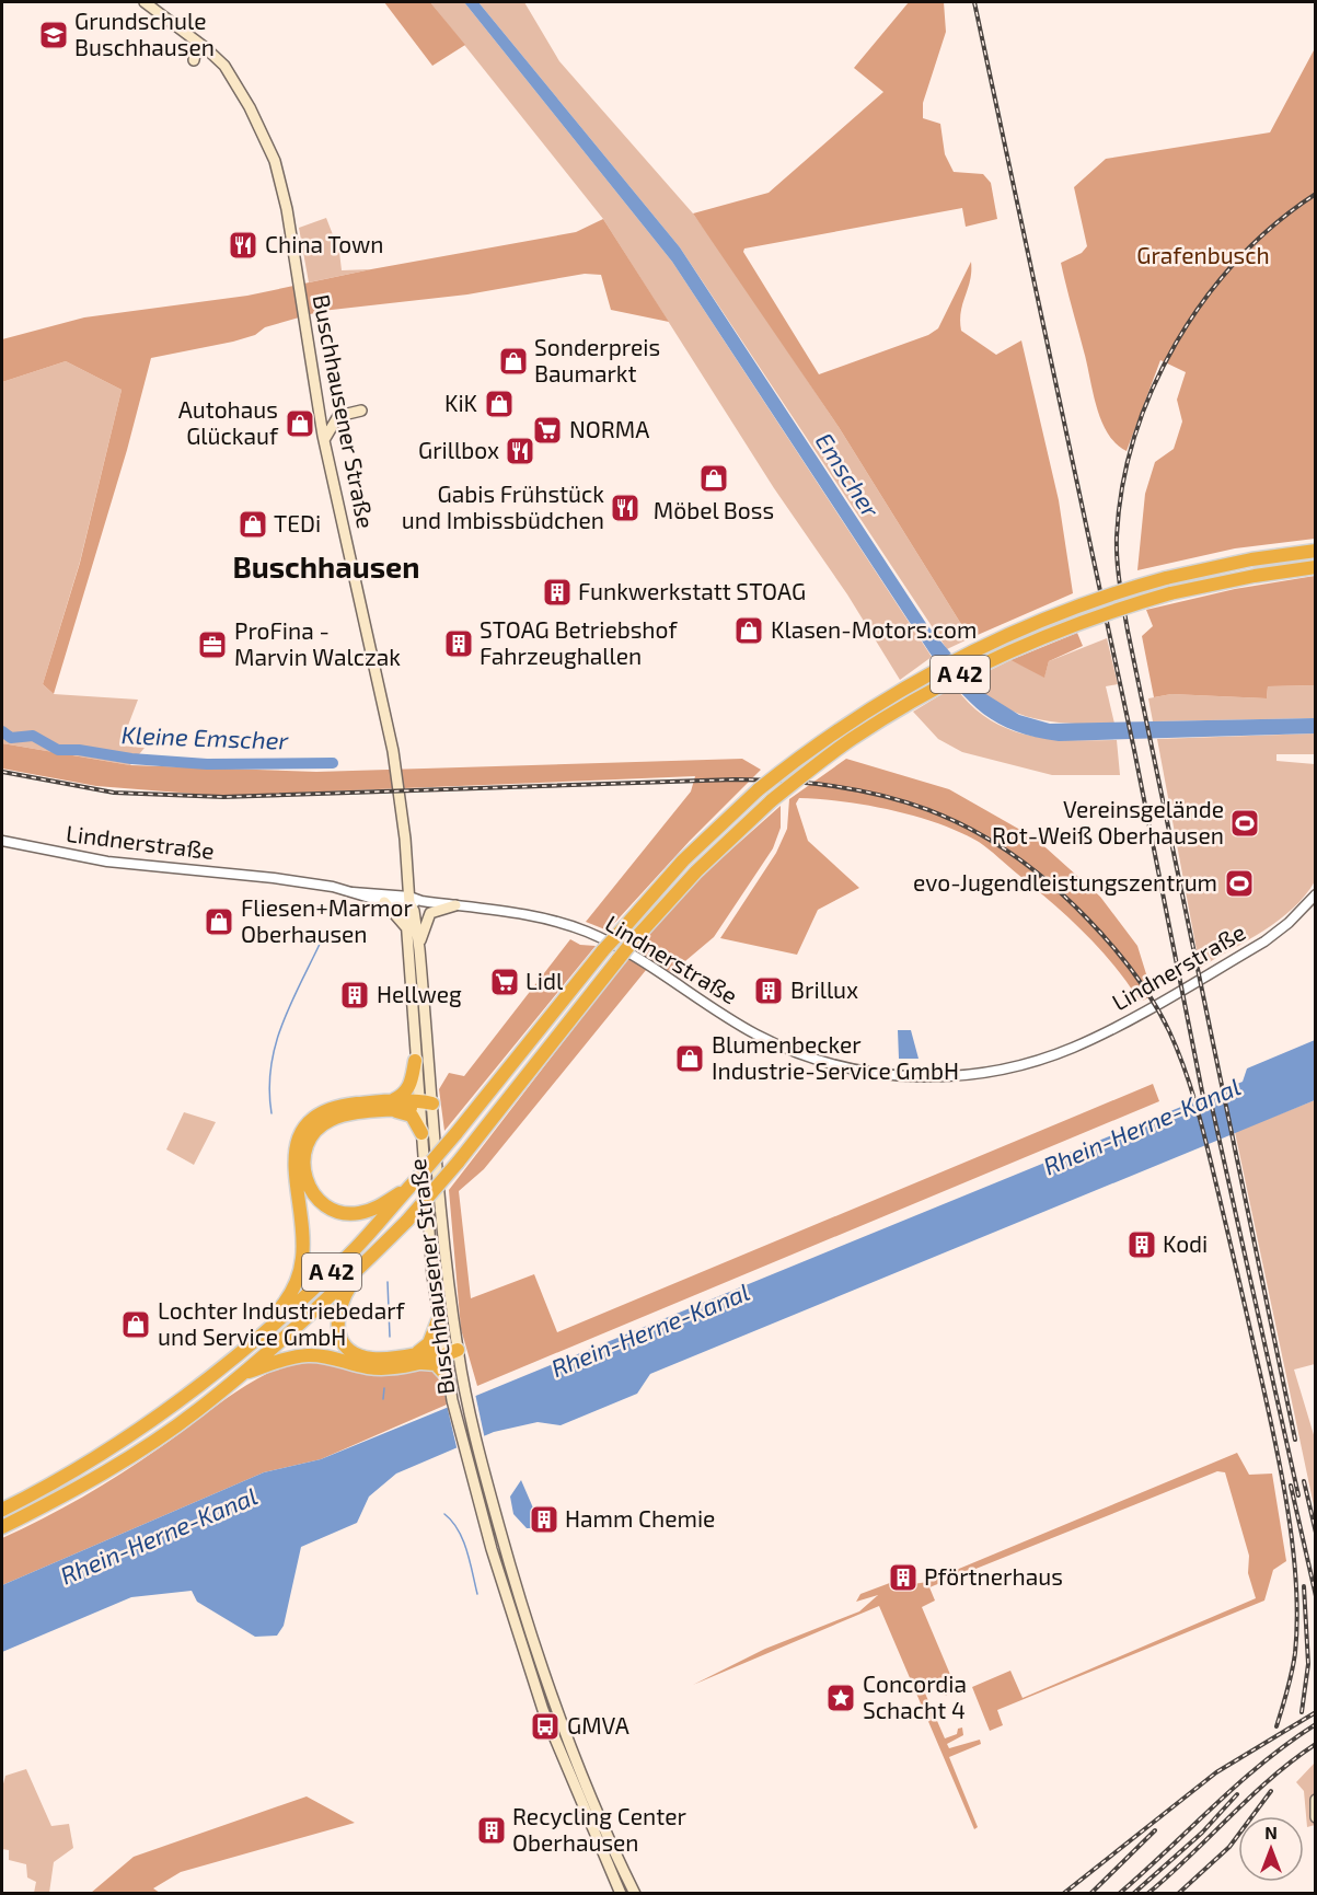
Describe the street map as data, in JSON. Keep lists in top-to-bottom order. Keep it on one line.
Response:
{"streets":{"highway":["A 42"],"main road":["Buschhausener Straße"],"street":["Lindnerstraße"]},"crossings":[["Buschhausener Straße","Lindnerstraße"]],"districts":["Buschhausen"],"water":["Emscher","Kleine Emscher","Rhein-Herne-Kanal"],"parks":["Grafenbusch"],"places":{"school or university":["Grundschule Buschhausen"],"restaurant":["China Town","Grillbox","Gabis Frühstück und Imbissbüdchen"],"shop":["Sonderpreis Baumarkt","KiK","Autohaus Glückauf","Möbel Boss","TEDi","Klasen-Motors.com","Fliesen+Marmor Oberhausen","Blumenbecker Industrie-Service GmbH","Lochter Industriebedarf und Service GmbH"],"supermarket":["NORMA","Lidl"],"building":["Funkwerkstatt STOAG","STOAG Betriebshof Fahrzeughallen","Brillux","Hellweg","Kodi","Hamm Chemie","Pförtnerhaus","Recycling Center Oberhausen"],"office":["ProFina - Marvin Walczak"],"sports":["Vereinsgelände Rot-Weiß Oberhausen","evo-Jugendleistungszentrum"],"place":["Concordia Schacht 4"],"bus stop":["GMVA"]},"north":"top"}
